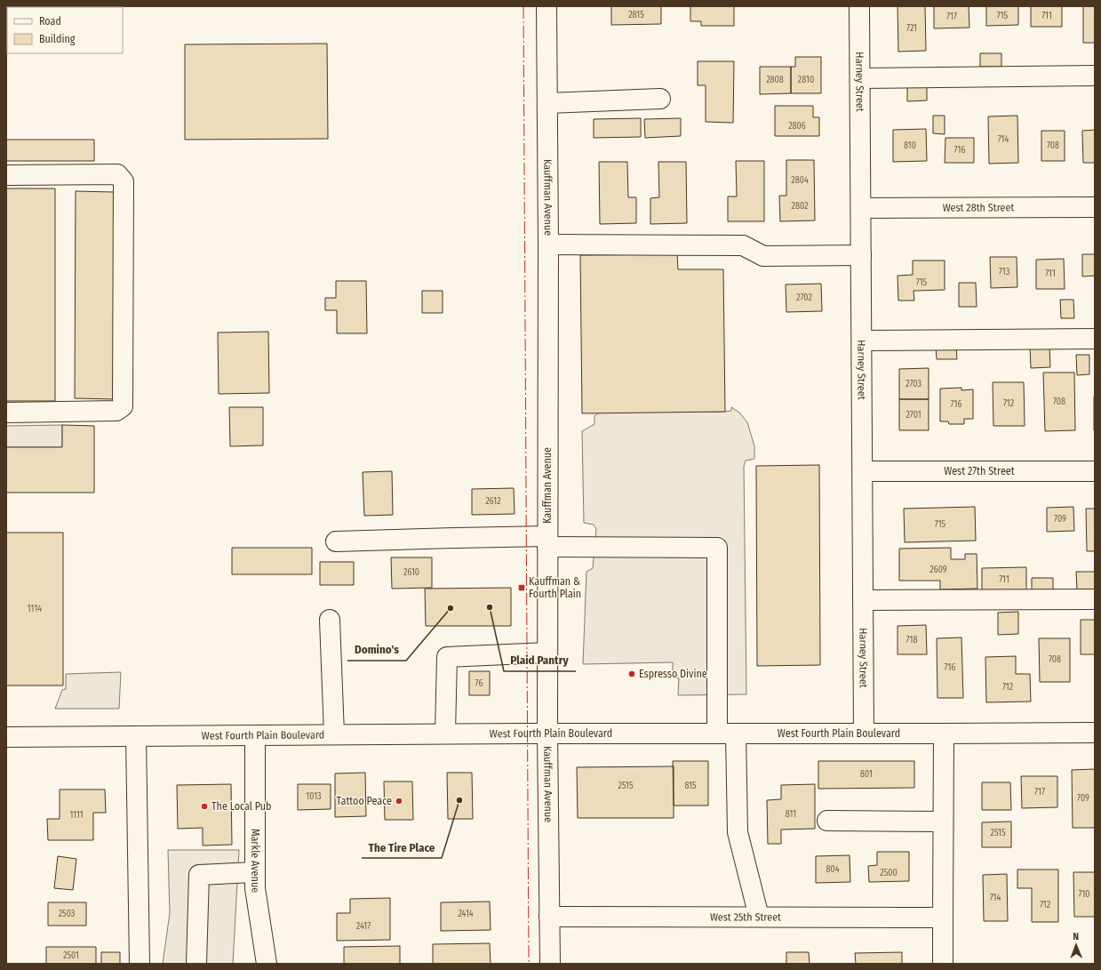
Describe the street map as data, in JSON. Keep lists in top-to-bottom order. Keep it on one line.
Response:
{"streets":{"street":["Harney Street","Kauffman Avenue","West 28th Street","West 27th Street","West Fourth Plain Boulevard","Markle Avenue","West 25th Street"]},"crossings":[["Harney Street","West 28th Street"],["Harney Street","West 27th Street"],["Harney Street","West Fourth Plain Boulevard"],["Kauffman Avenue","West Fourth Plain Boulevard"],["Kauffman Avenue","West 25th Street"],["West Fourth Plain Boulevard","Markle Avenue"]],"places":{"transit":["Kauffman & Fourth Plain"],"other":["Plaid Pantry","Domino's","Espresso Divine","The Tire Place","Tattoo Peace","The Local Pub"]},"house_numbers":["2815","715","711","717","721","2808","2810","2806","714","810","708","716","2804","2802","713","711","715","2702","2703","708","712","716","2701","2612","709","715","2609","2610","711","1114","718","708","716","76","712","801","2515","815","717","1013","709","811","1111","2515","804","2500","710","714","712","2503","2414","2417","2501"],"legend":["Road","Building"],"north":"top"}
